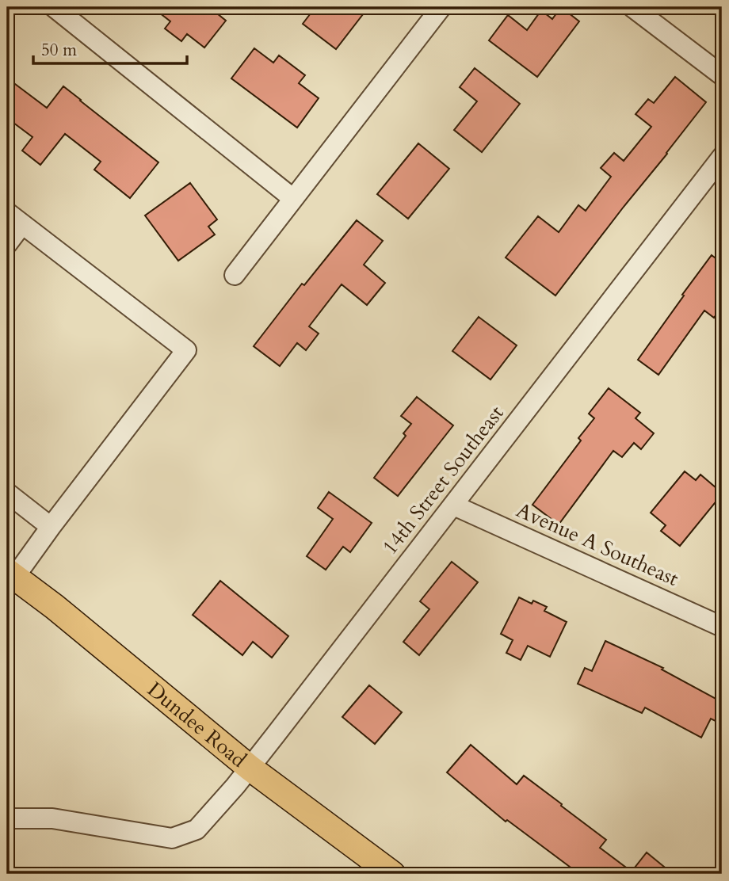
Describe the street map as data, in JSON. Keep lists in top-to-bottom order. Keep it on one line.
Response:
{"streets":{"main road":["Dundee Road"],"street":["14th Street Southeast","Avenue A Southeast"]},"crossings":[["14th Street Southeast","Avenue A Southeast"],["14th Street Southeast","Dundee Road"]],"scale_bar":"50 m"}
